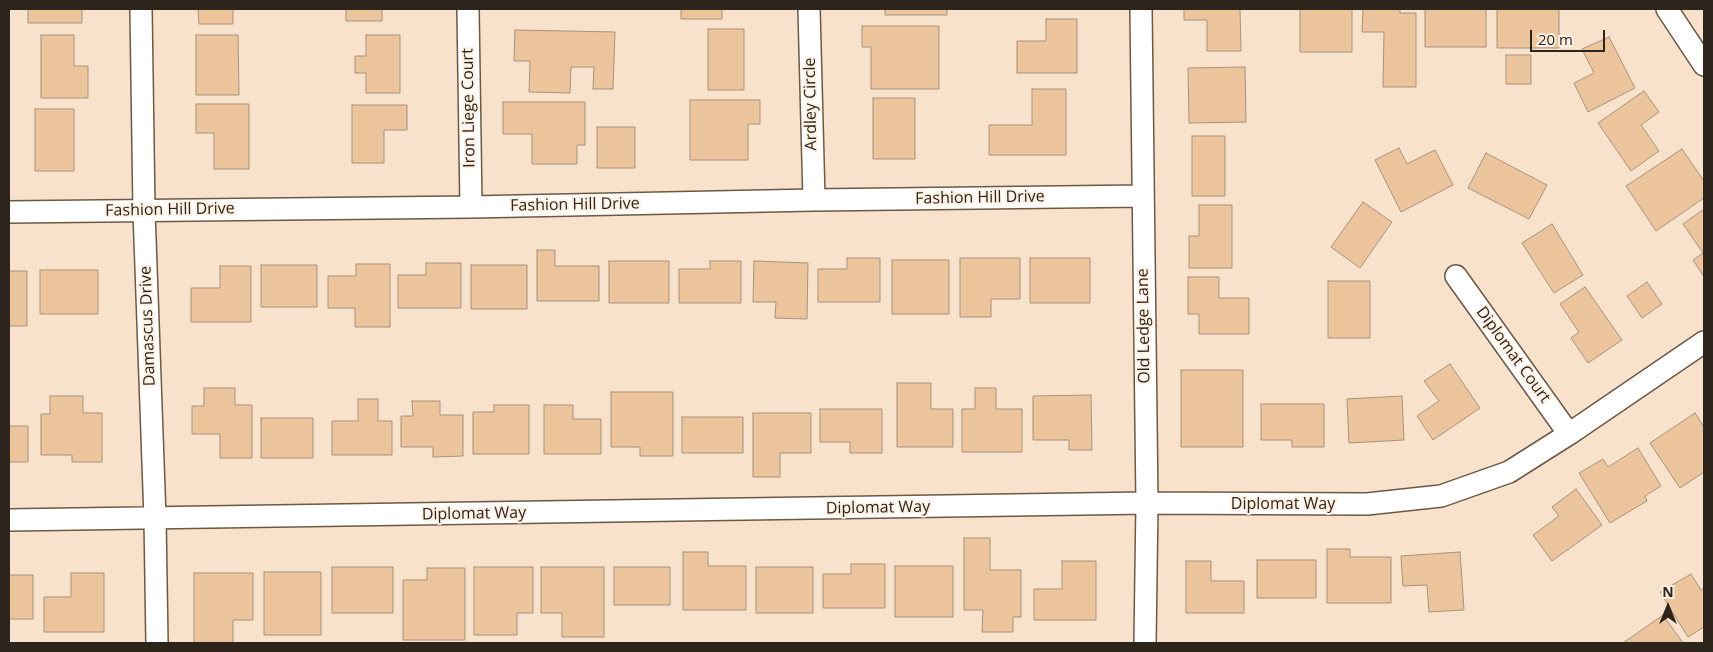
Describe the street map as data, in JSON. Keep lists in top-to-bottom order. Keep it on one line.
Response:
{"streets":{"street":["Ardley Circle","Iron Liege Court","Fashion Hill Drive","Damascus Drive","Old Ledge Lane","Diplomat Court","Diplomat Way"]},"crossings":[["Ardley Circle","Fashion Hill Drive"],["Iron Liege Court","Fashion Hill Drive"],["Fashion Hill Drive","Damascus Drive"],["Fashion Hill Drive","Old Ledge Lane"],["Damascus Drive","Diplomat Way"],["Old Ledge Lane","Diplomat Way"],["Diplomat Court","Diplomat Way"]],"scale_bar":"20 m","north":"top"}
